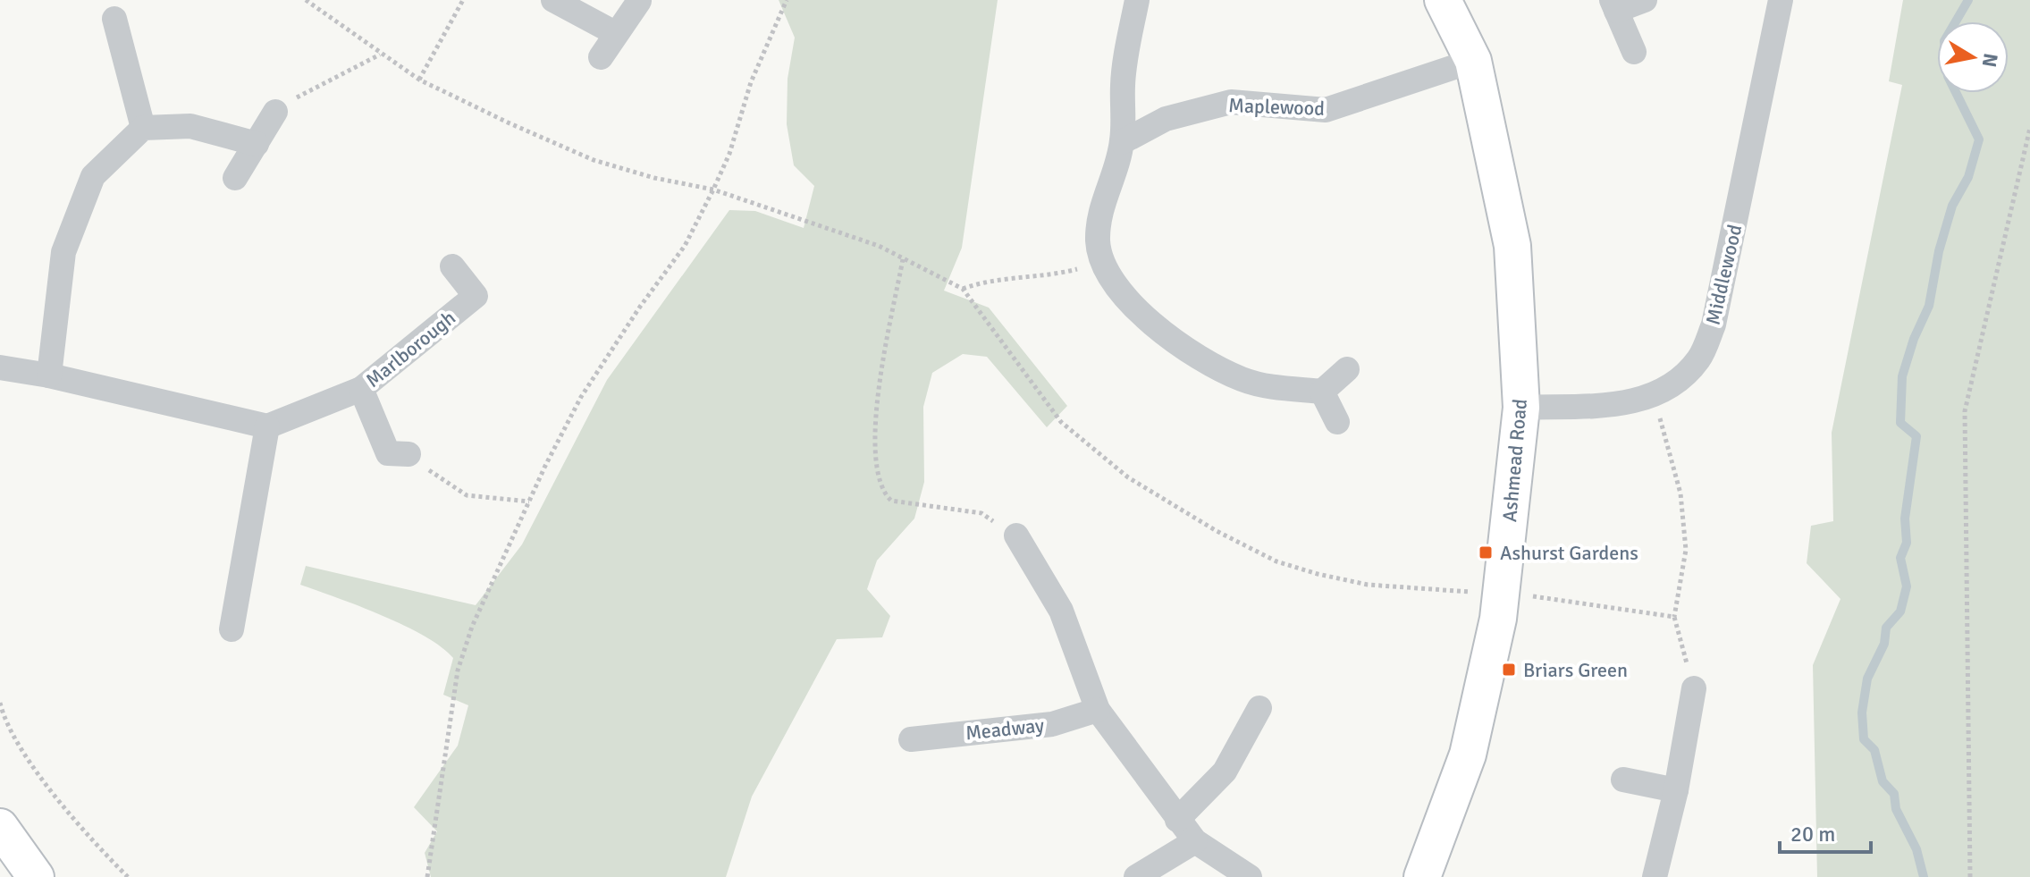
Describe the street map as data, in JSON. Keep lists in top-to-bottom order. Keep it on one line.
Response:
{"streets":{"street":["Maplewood","Middlewood","Marlborough","Ashmead Road","Meadway"]},"crossings":[["Maplewood","Ashmead Road"],["Middlewood","Ashmead Road"]],"places":{"transit":["Ashurst Gardens","Briars Green"]},"scale_bar":"20 m","north":"right"}
